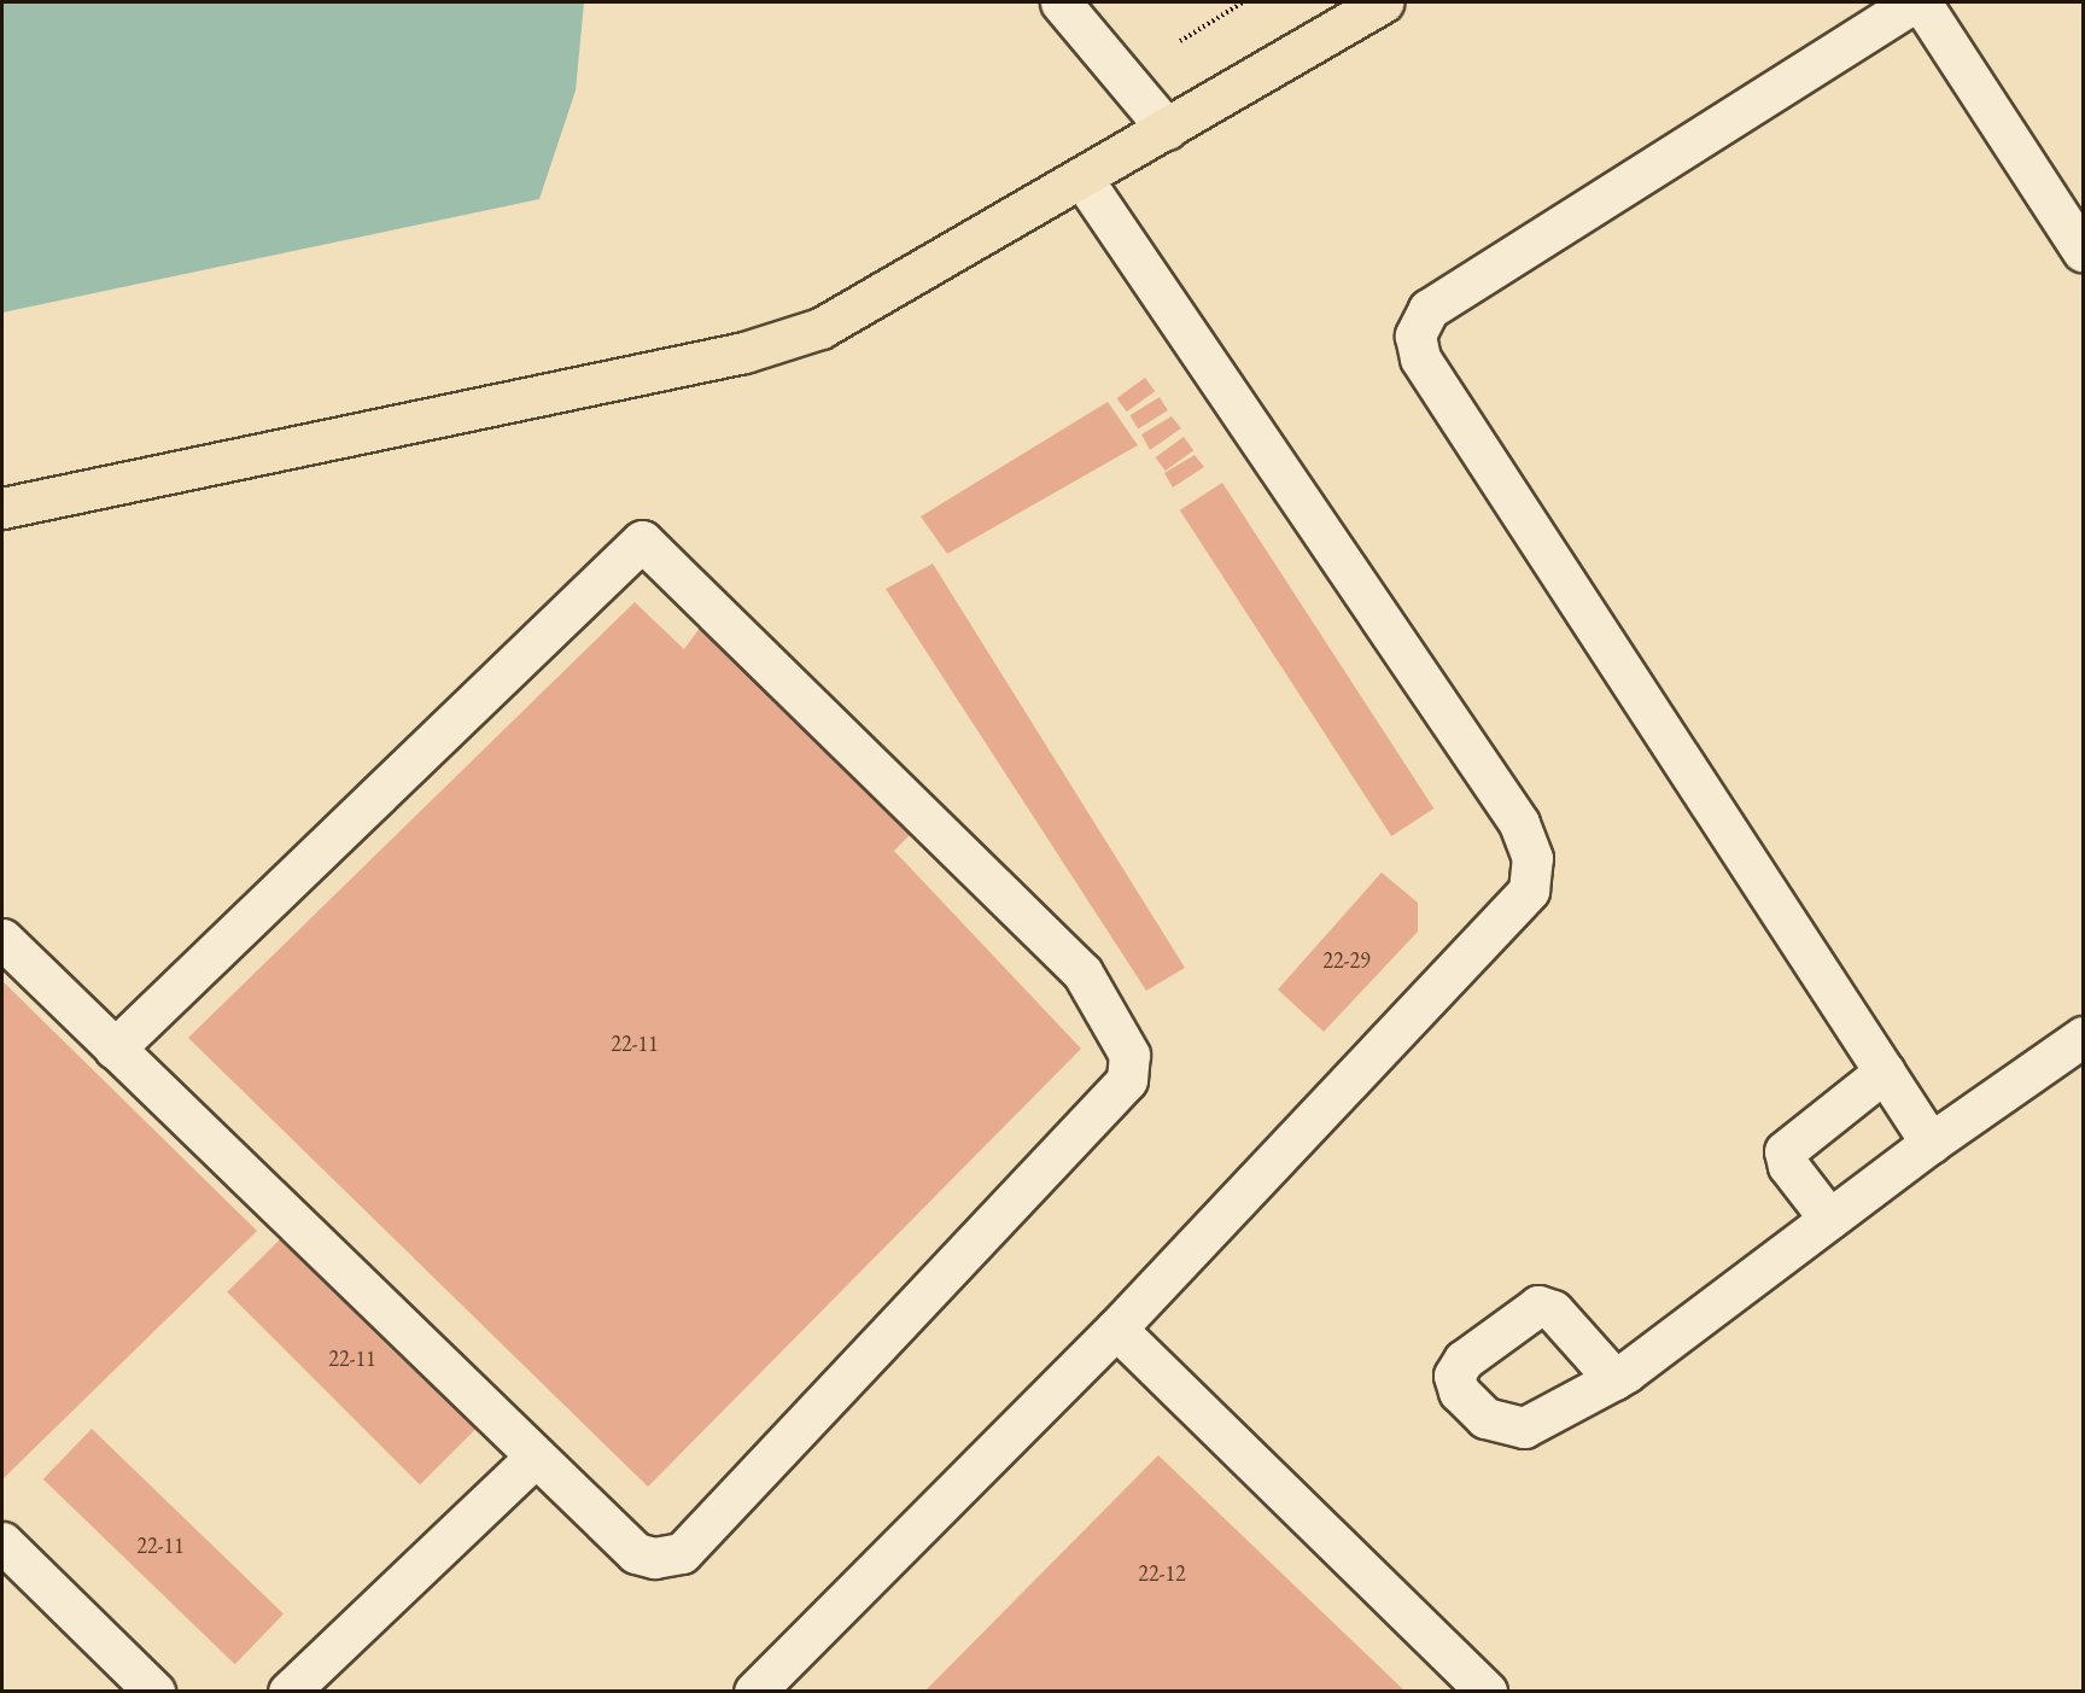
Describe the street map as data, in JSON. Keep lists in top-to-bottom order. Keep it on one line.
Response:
{"house_numbers":["22-29","22-11","22-11","22-11","22-12"]}
